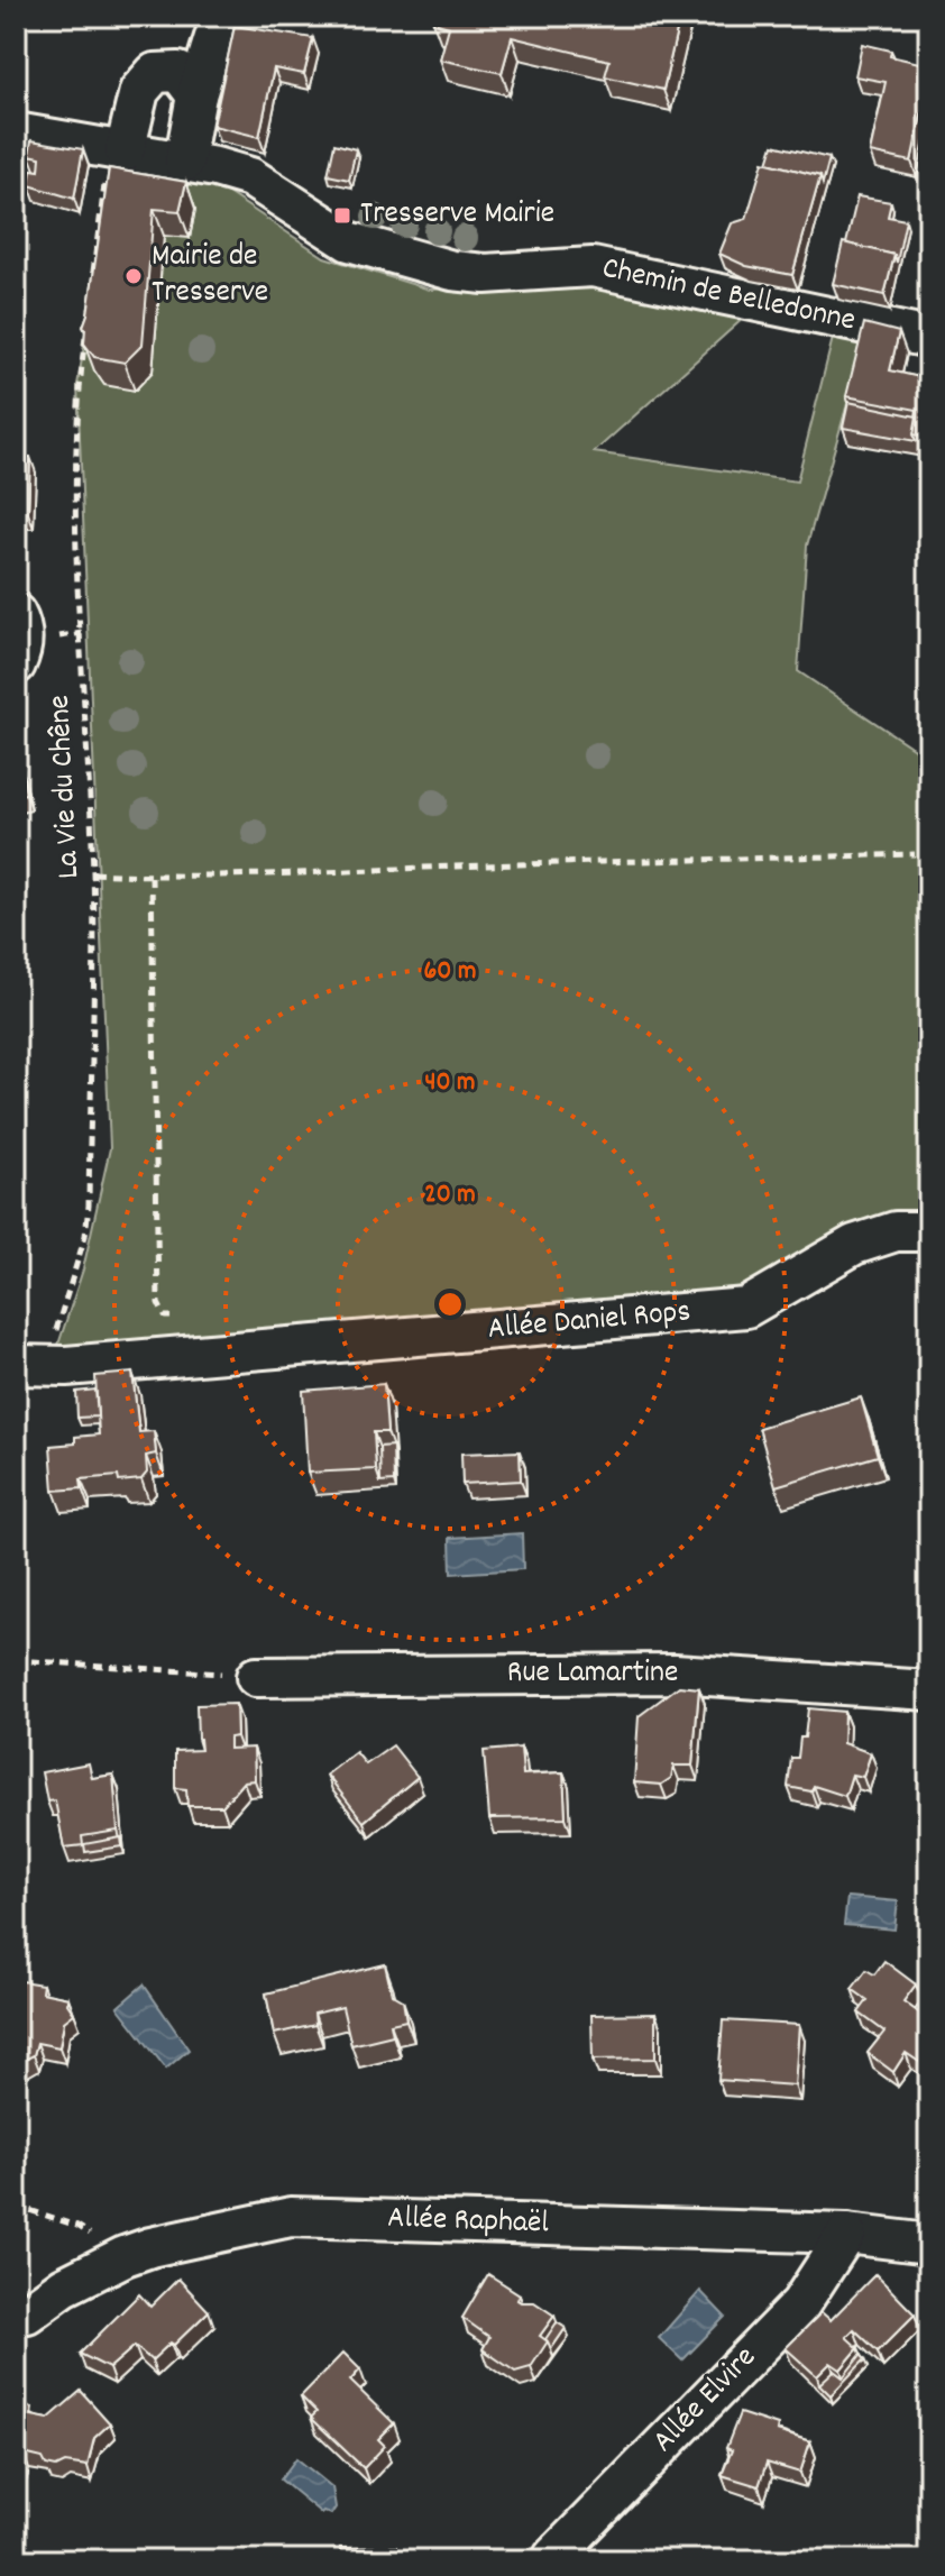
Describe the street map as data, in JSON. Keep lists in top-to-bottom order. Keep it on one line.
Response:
{"streets":{"street":["Chemin de Belledonne","Allée Daniel Rops","Rue Lamartine","Allée Raphaël","Allée Elvire"],"path":["La Vie du Chêne"]},"crossings":[["La Vie du Chêne","Allée Daniel Rops"],["Allée Raphaël","Allée Elvire"]],"places":{"transit":["Tresserve Mairie"],"other":["Mairie de Tresserve"]},"rings":["60 m","40 m","20 m"]}
